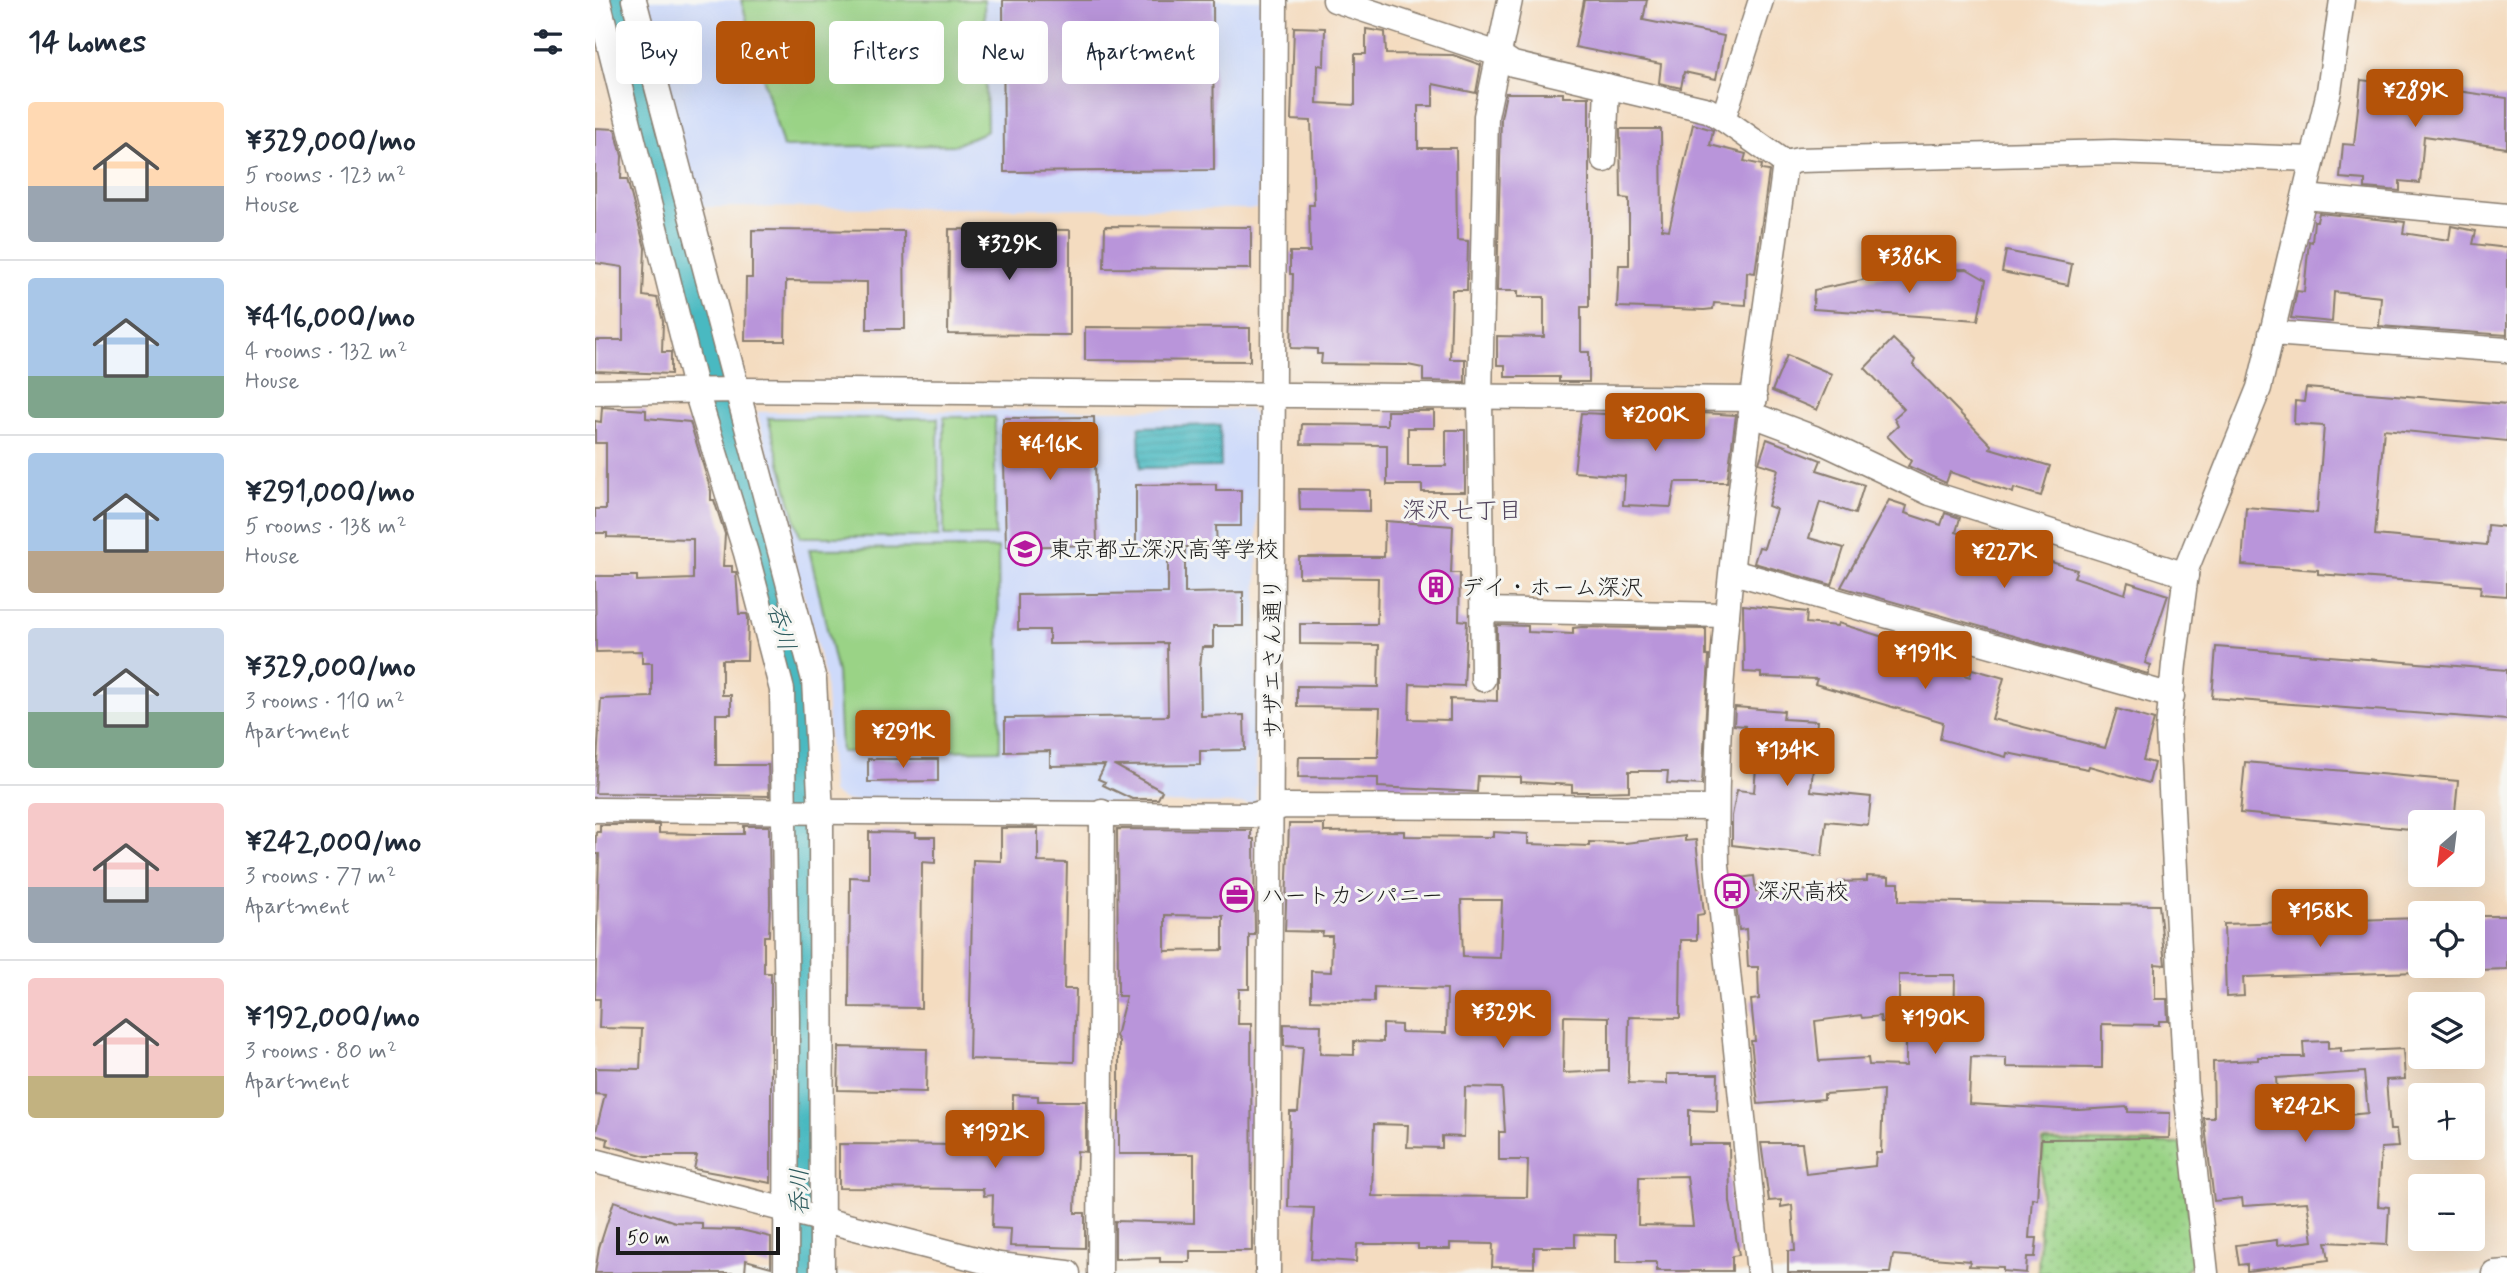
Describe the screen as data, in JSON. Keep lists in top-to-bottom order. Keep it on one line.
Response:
{"streets":{"street":["サザエさん通り"]},"districts":["深沢七丁目"],"water":["呑川"],"places":{"school or university":["東京都立深沢高等学校"],"building":["デイ・ホーム深沢"],"bus stop":["深沢高校"],"office":["ハートカンパニー"]},"scale_bar":"50 m","north":"bottom left","page":{"heading":"14 homes","chip":["Buy","Rent","Filters","New","Apartment"],"price":["¥289K","¥329K","¥386K","¥200K","¥416K","¥227K","¥191K","¥291K","¥134K","¥158K","¥329K","¥190K","¥242K","¥192K"],"list":[{"name":"¥329,000/mo","note":"5 rooms · 123 m² · House"},{"name":"¥416,000/mo","note":"4 rooms · 132 m² · House"},{"name":"¥291,000/mo","note":"5 rooms · 138 m² · House"},{"name":"¥329,000/mo","note":"3 rooms · 110 m² · Apartment"},{"name":"¥242,000/mo","note":"3 rooms · 77 m² · Apartment"},{"name":"¥192,000/mo","note":"3 rooms · 80 m² · Apartment"}],"map_buttons":["+","−"],"scale":"50 m"}}
